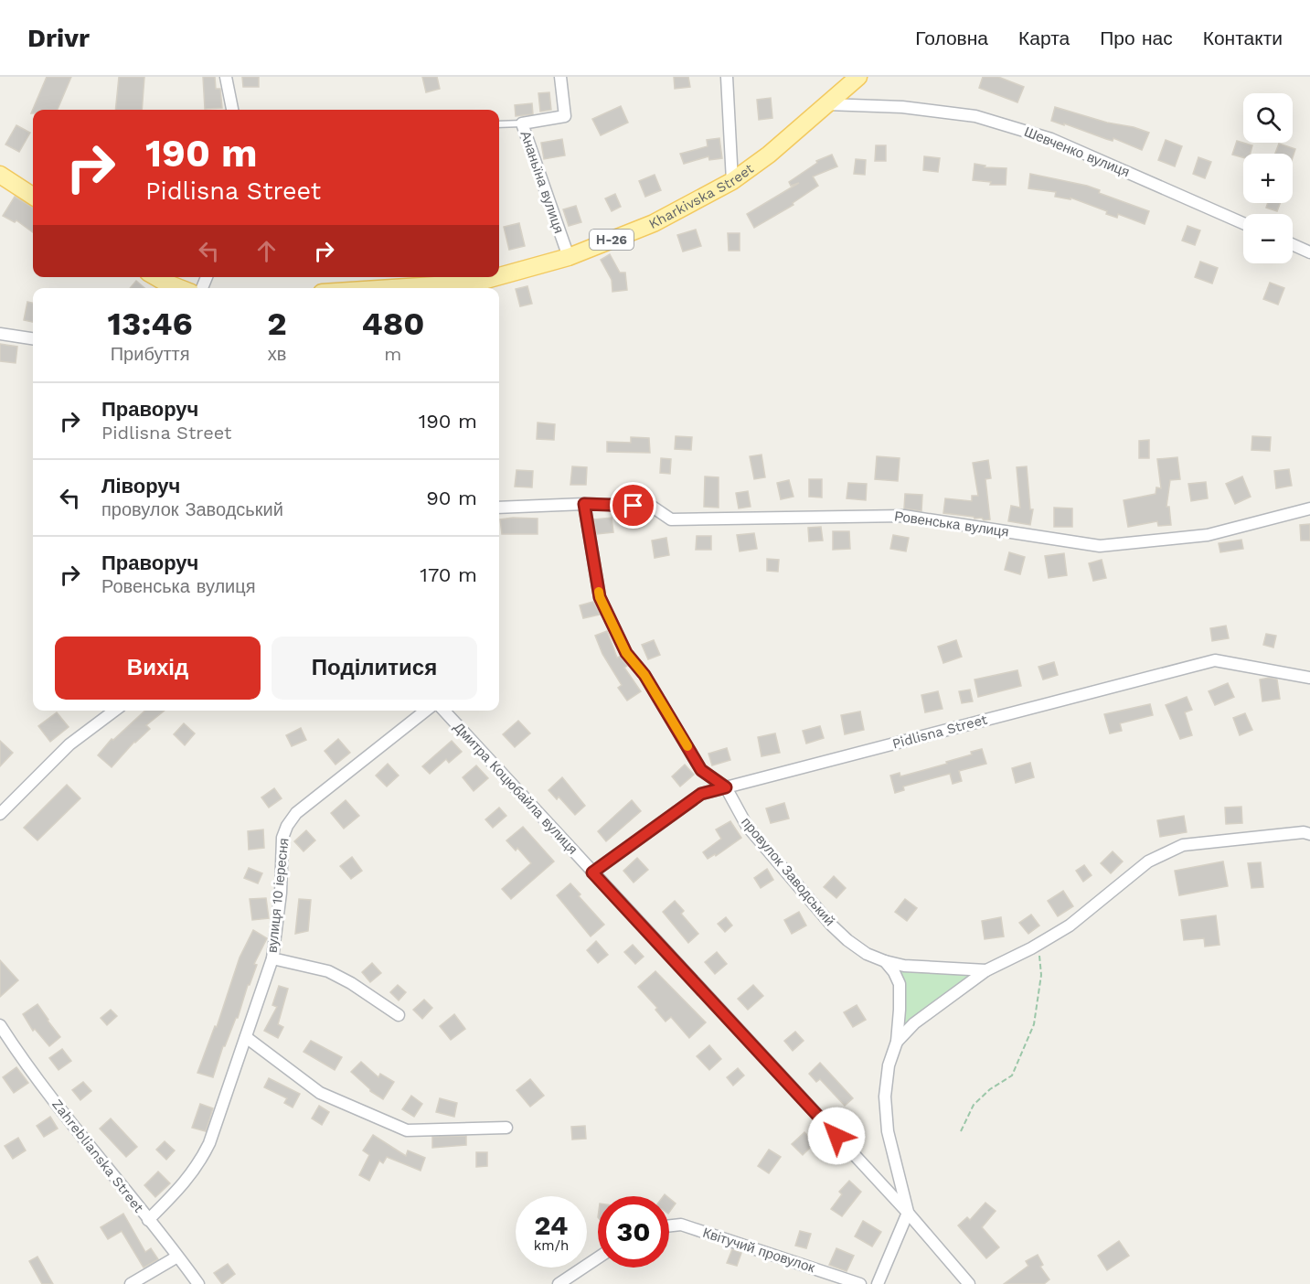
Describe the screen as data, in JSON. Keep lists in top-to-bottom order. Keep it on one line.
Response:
{"streets":{"main road":["Kharkivska Street","Н-26"],"street":["Шевченко вулиця","Ананьїна вулиця","Ровенська вулиця","Pidlisna Street","Дмитра Коцюбайла вулиця","провулок Заводський","вулиця 10 іересня","Zahreblianska Street","Квітучий провулок"]},"crossings":[["Шевченко вулиця","Kharkivska Street"],["Ананьїна вулиця","Kharkivska Street"],["Ровенська вулиця","провулок Заводський"],["Pidlisna Street","Дмитра Коцюбайла вулиця"],["Pidlisna Street","провулок Заводський"],["вулиця 10 іересня","Zahreblianska Street"]],"page":{"header":"Drivr","nav":["Головна","Карта","Про нас","Контакти"],"map_buttons":["+","−"],"turn":["190 m","Pidlisna Street"],"eta":["13:46","Прибуття","2","хв","480","m"],"list":[{"name":"Праворуч","note":"Pidlisna Street","value":"190 m"},{"name":"Ліворуч","note":"провулок Заводський","value":"90 m"},{"name":"Праворуч","note":"Ровенська вулиця","value":"170 m"}],"buttons":["Вихід","Поділитися"],"speed":"24 km/h","limit":"30"}}
